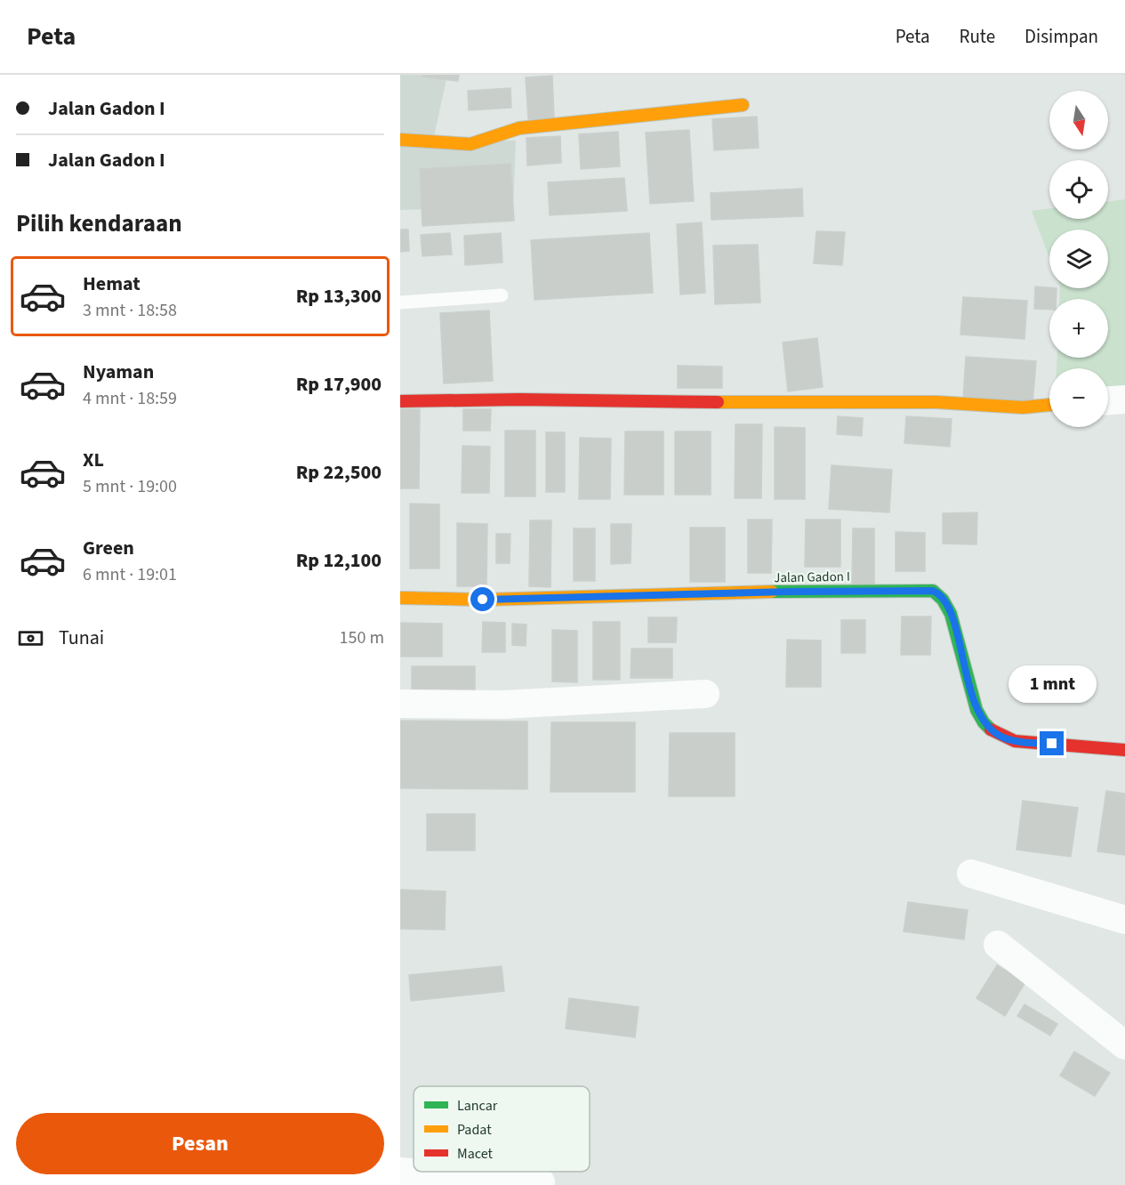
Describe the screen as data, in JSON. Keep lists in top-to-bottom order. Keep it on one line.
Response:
{"streets":{"street":["Jalan Gadon I"]},"legend":["Lancar","Padat","Macet"],"north":"bottom","page":{"header":"Peta","nav":["Peta","Rute","Disimpan"],"banner":["Jalan Gadon I","Jalan Gadon I"],"map_buttons":["+","−"],"heading":"Pilih kendaraan","list":[{"name":"Hemat","note":"3 mnt · 18:58","value":"Rp 13,300"},{"name":"Nyaman","note":"4 mnt · 18:59","value":"Rp 17,900"},{"name":"XL","note":"5 mnt · 19:00","value":"Rp 22,500"},{"name":"Green","note":"6 mnt · 19:01","value":"Rp 12,100"}],"pay":["Tunai","150 m"],"bubble":"1 mnt","buttons":"Pesan"}}
